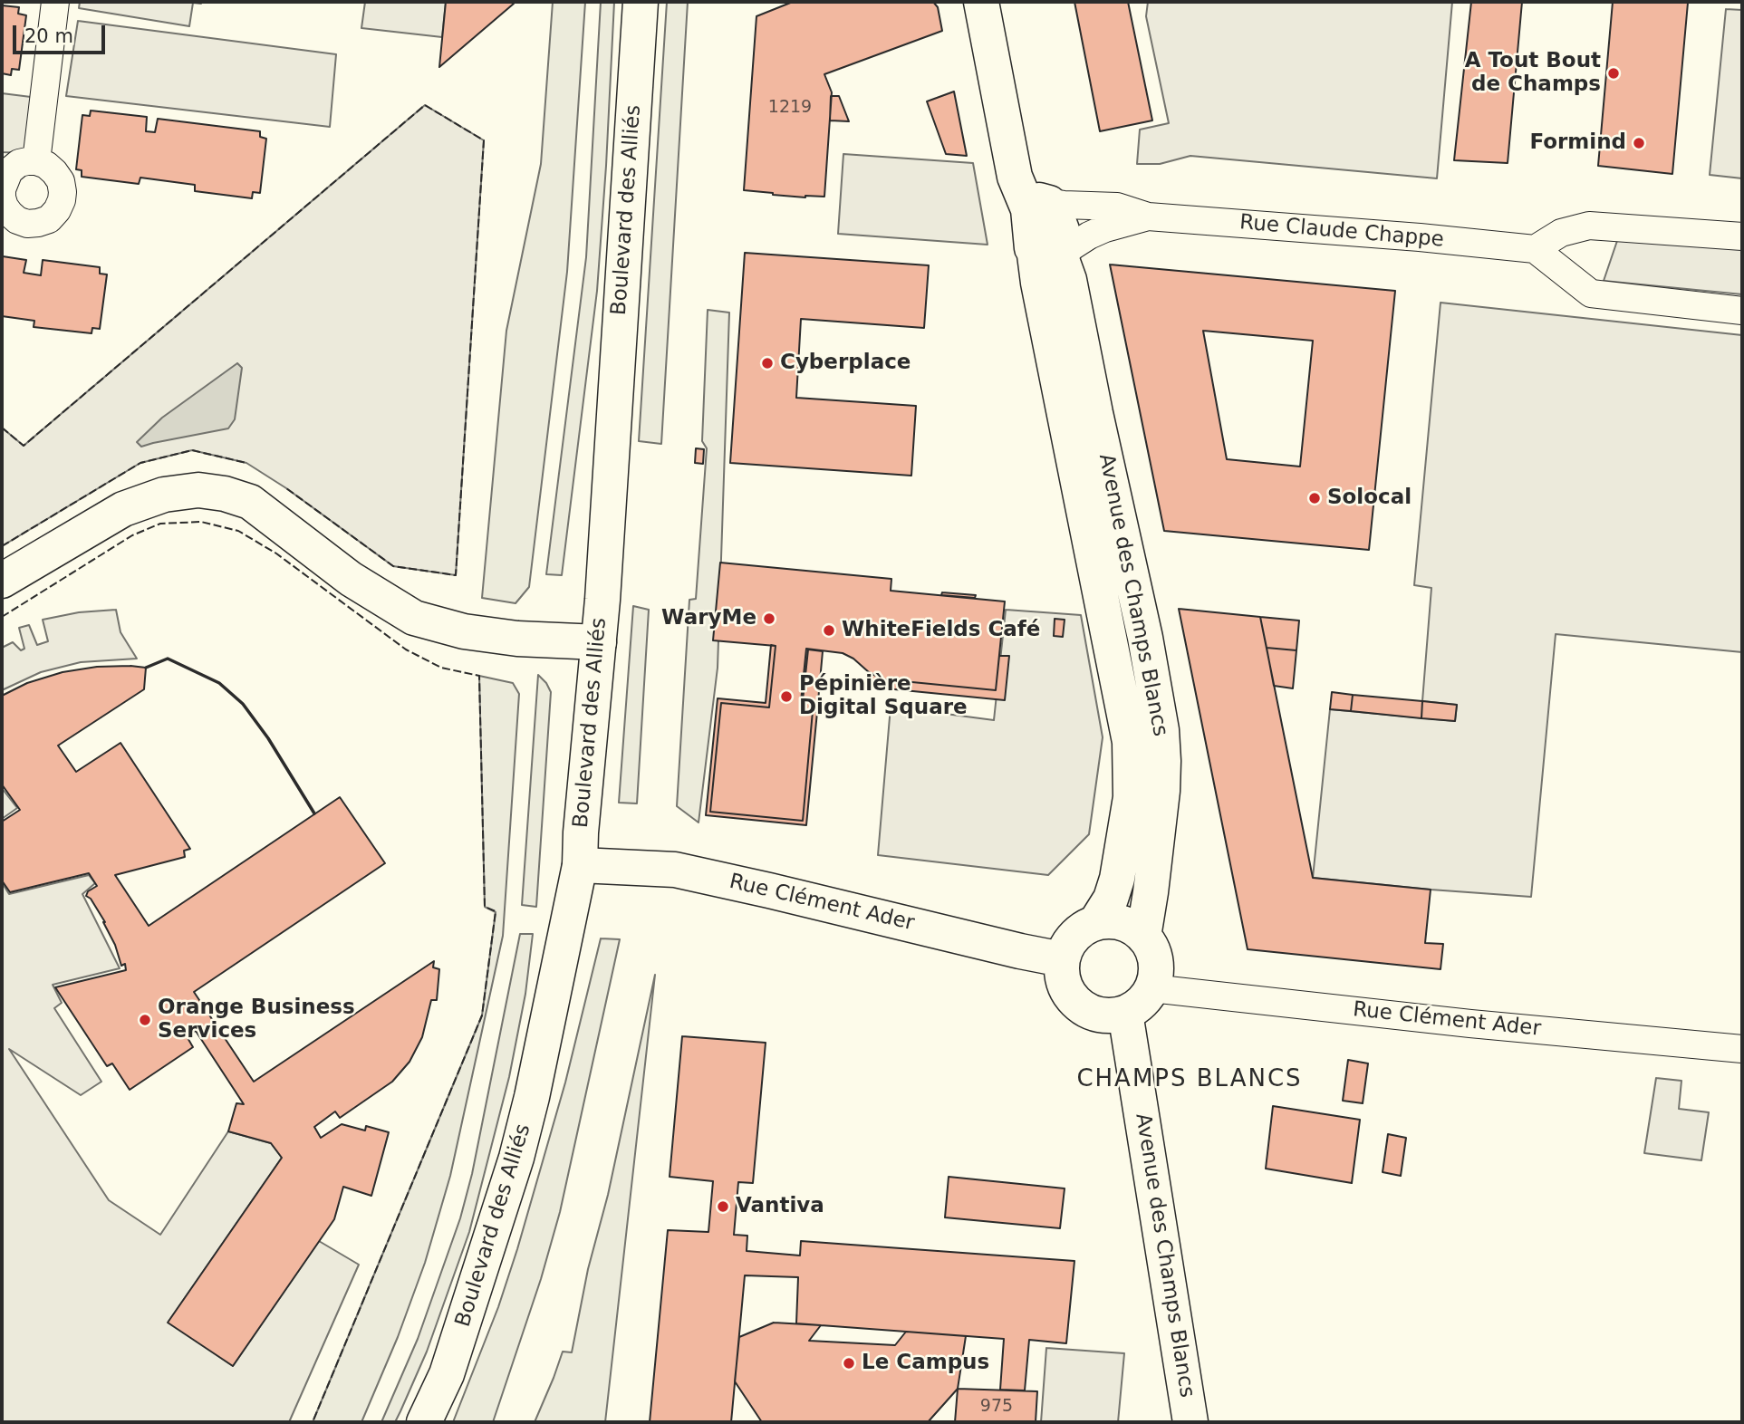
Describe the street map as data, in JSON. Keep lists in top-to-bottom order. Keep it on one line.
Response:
{"streets":{"street":["Boulevard des Alliés","Rue Claude Chappe","Avenue des Champs Blancs","Rue Clément Ader"]},"crossings":[["Boulevard des Alliés","Rue Clément Ader"],["Rue Claude Chappe","Avenue des Champs Blancs"],["Avenue des Champs Blancs","Rue Clément Ader"]],"districts":["CHAMPS BLANCS"],"places":["A Tout Bout de Champs","Formind","Cyberplace","Solocal","WaryMe","WhiteFields Café","Pépinière Digital Square","Orange Business Services","Vantiva","Le Campus"],"house_numbers":["1219","975"],"scale_bar":"20 m"}
